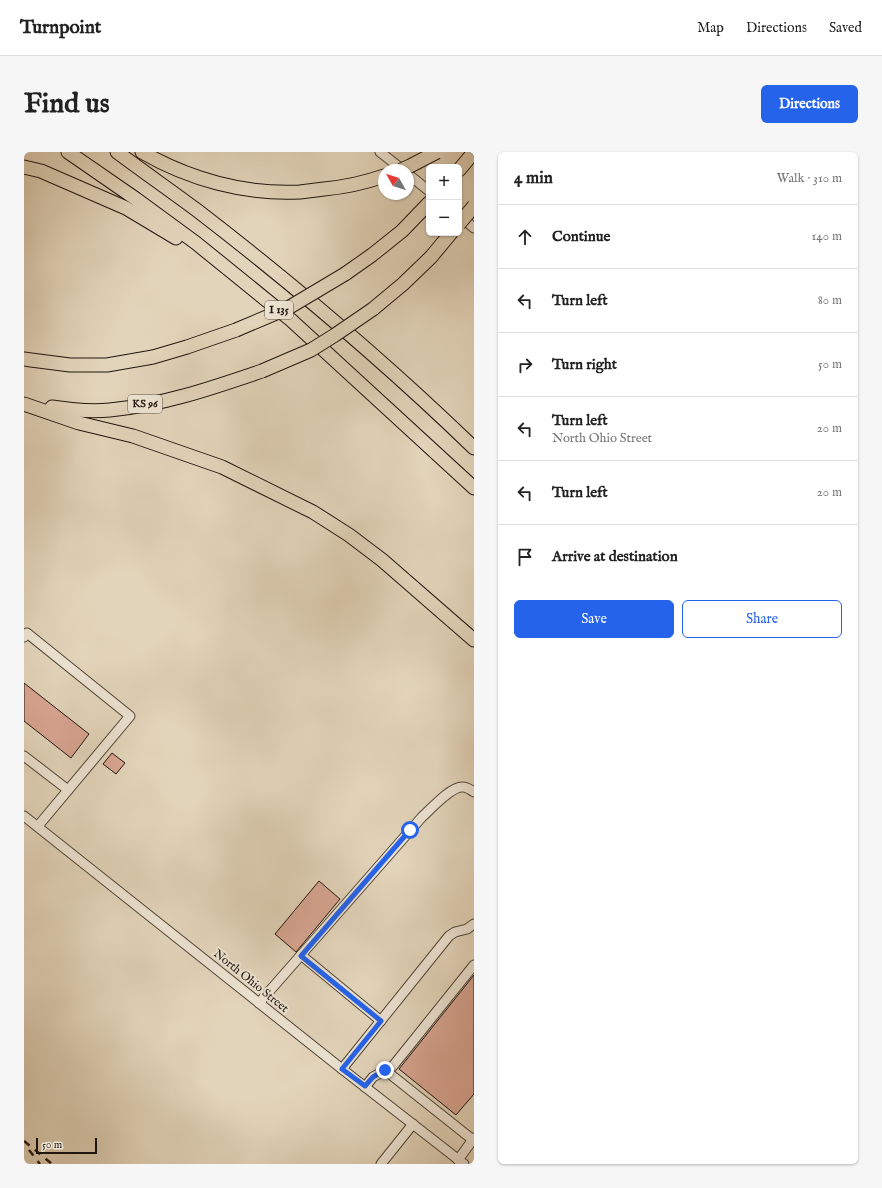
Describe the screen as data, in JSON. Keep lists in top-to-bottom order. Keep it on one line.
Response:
{"streets":{"highway":["I 135","KS 96"],"street":["North Ohio Street"]},"scale_bar":"50 m","north":"top left","page":{"header":"Turnpoint","nav":["Map","Directions","Saved"],"buttons":["Directions",["Save","Share"]],"title":"Find us","heading":["4 min","Walk · 310 m"],"map_buttons":["+","−"],"list":[["Continue","140 m"],["Turn left","80 m"],["Turn right","50 m"],["Turn left","North Ohio Street","20 m"],["Turn left","20 m"],"Arrive at destination"],"scale":"50 m"}}
